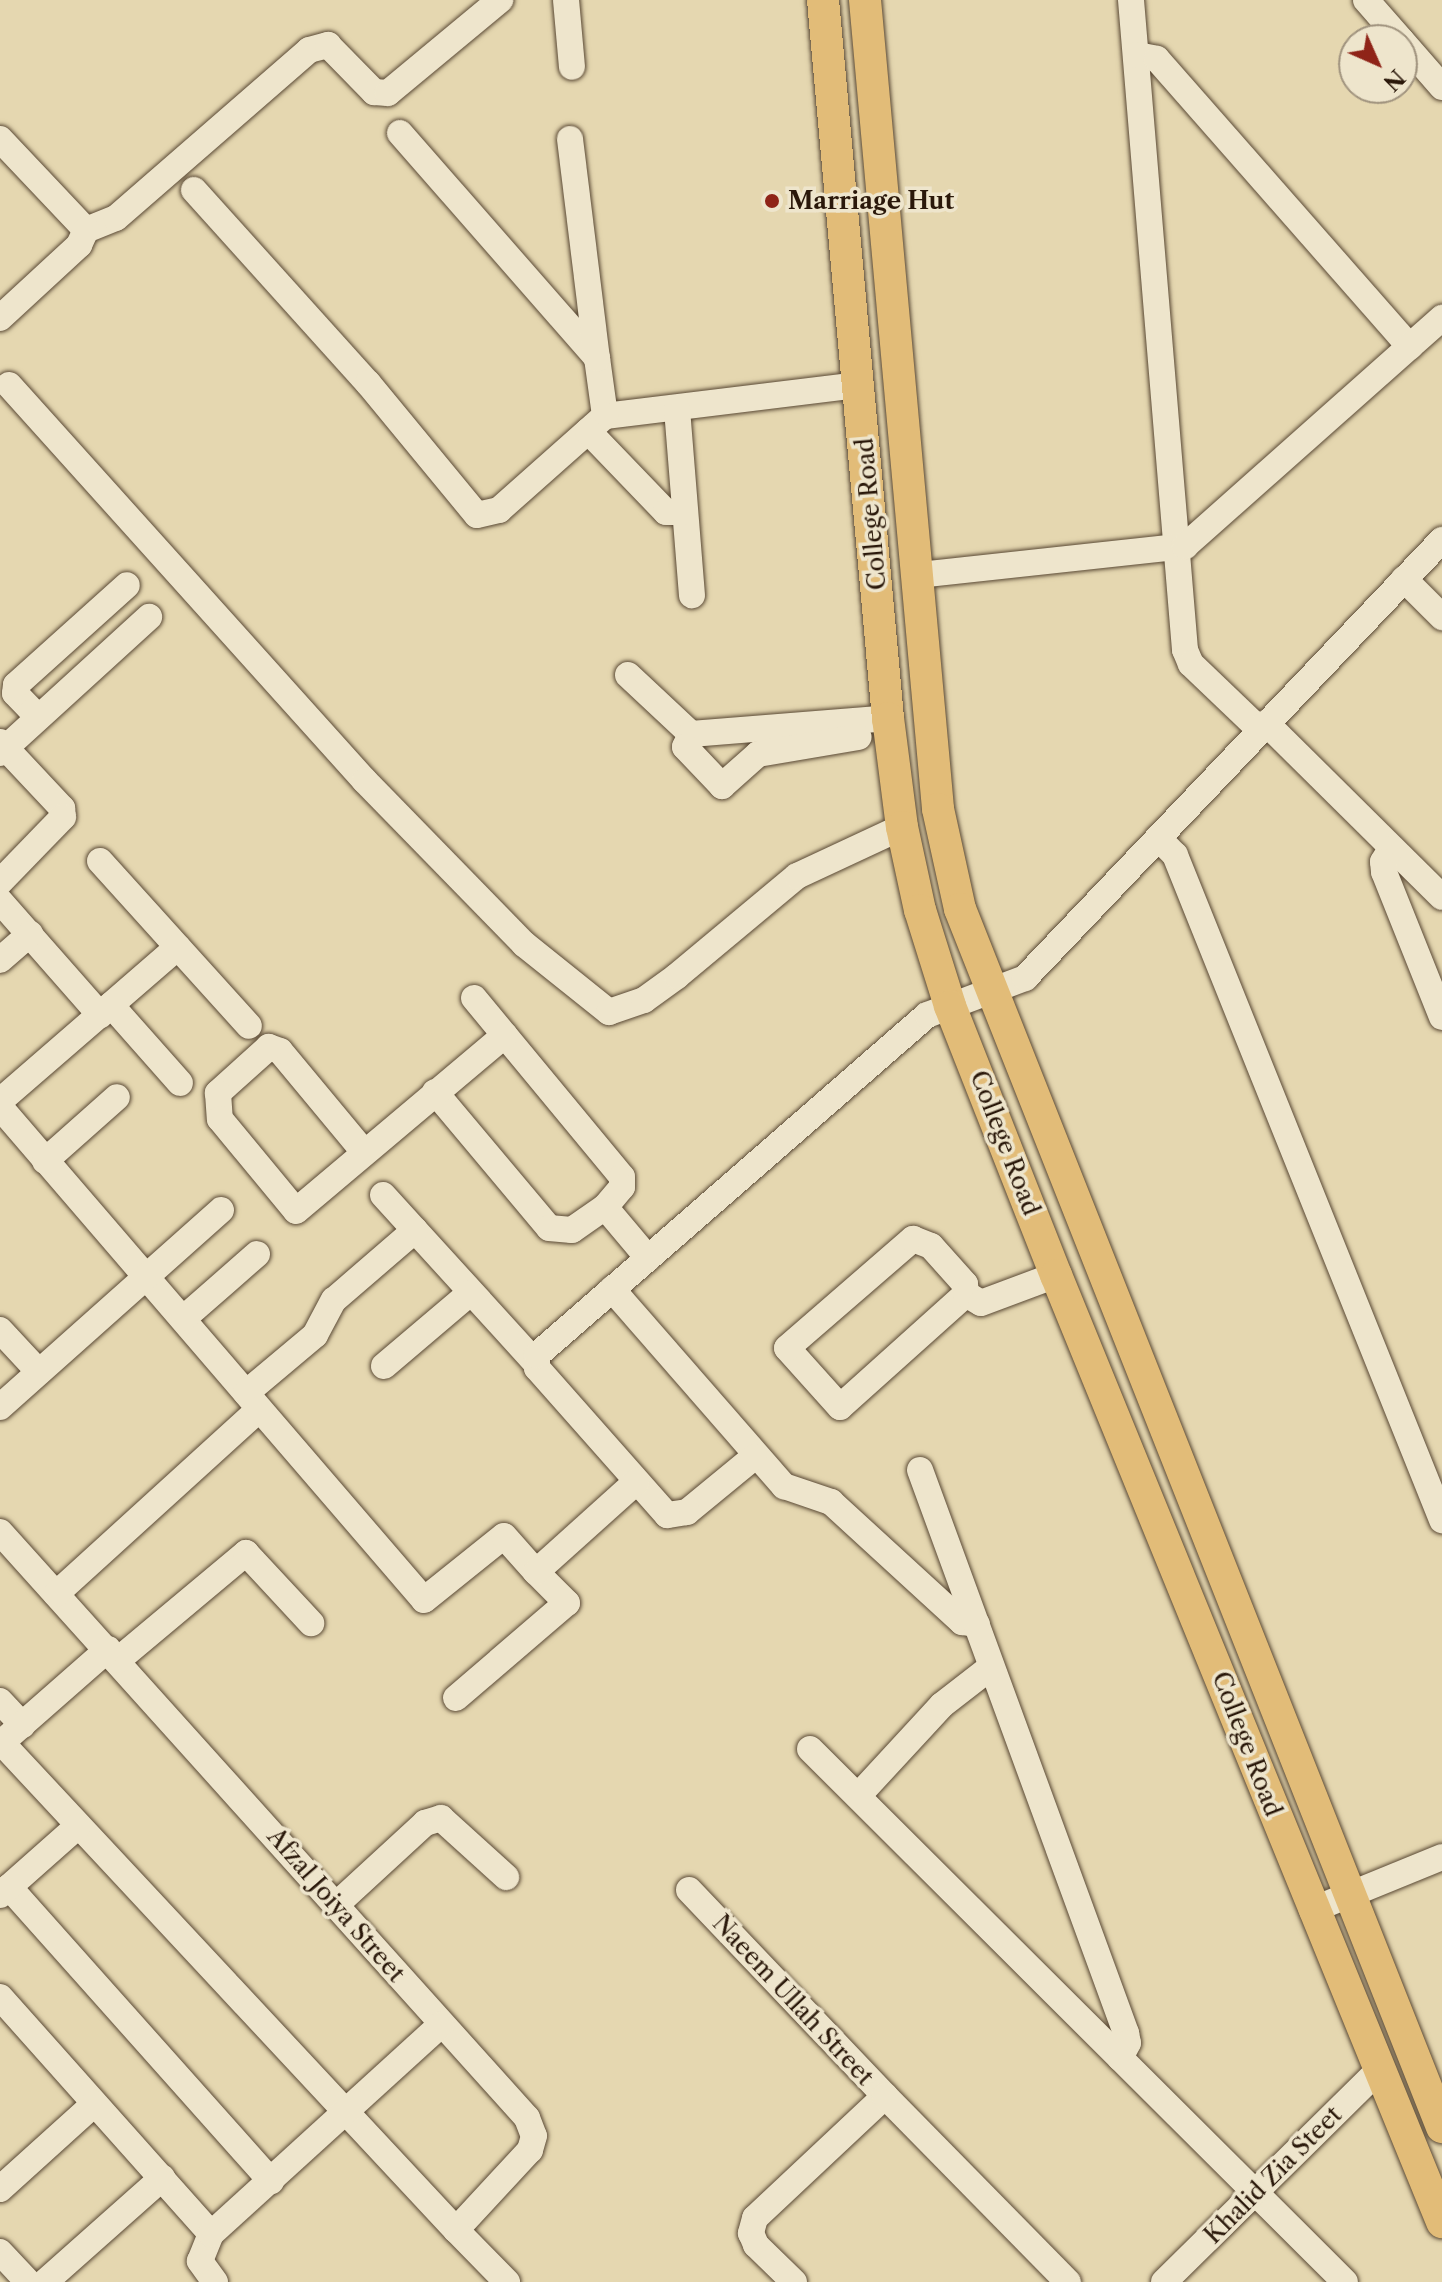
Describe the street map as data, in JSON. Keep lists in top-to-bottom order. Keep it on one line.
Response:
{"streets":{"main road":["College Road"],"street":["Afzal Joiya Street","Naeem Ullah Street","Khalid Zia Steet"]},"crossings":[["College Road","Khalid Zia Steet"]],"places":["Marriage Hut"],"north":"bottom right"}
